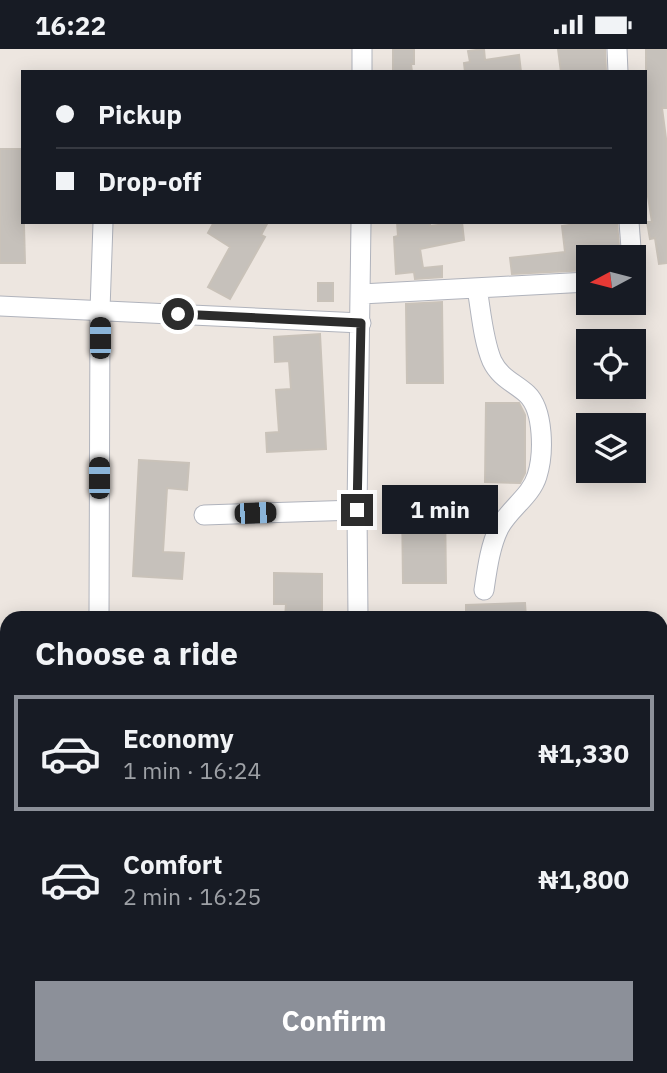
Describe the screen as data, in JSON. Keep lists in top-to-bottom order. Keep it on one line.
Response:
{"north":"left","page":{"status":"16:22","banner":["Pickup","Drop-off"],"bubble":"1 min","heading":"Choose a ride","list":[{"name":"Economy","note":"1 min · 16:24","value":"₦1,330"},{"name":"Comfort","note":"2 min · 16:25","value":"₦1,800"}],"buttons":"Confirm"}}
